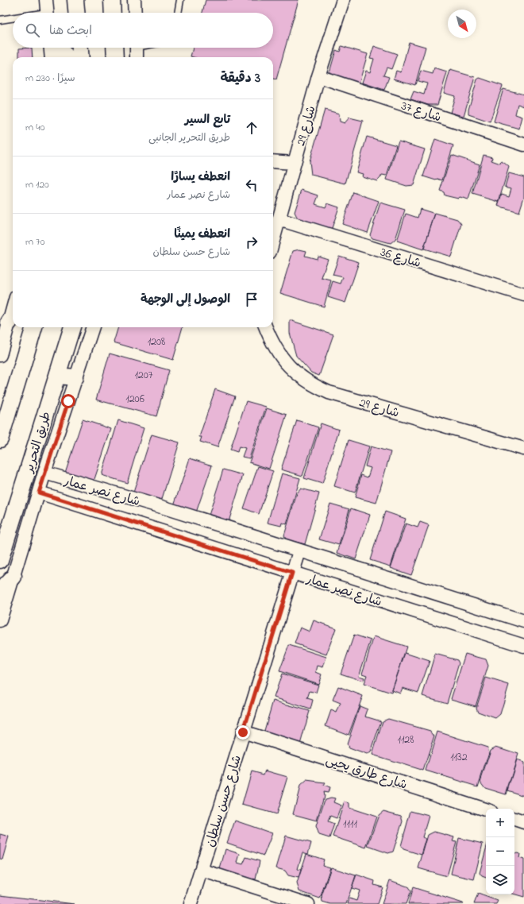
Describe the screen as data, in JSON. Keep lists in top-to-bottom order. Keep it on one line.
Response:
{"streets":{"street":["شارع 37","شارع 29","شارع 36","طريق التحرير","شارع نصر عمار","شارع طارق يحيى","شارع حسن سلطان"]},"crossings":[["شارع 37","شارع 29"],["شارع 29","شارع 36"],["شارع نصر عمار","شارع حسن سلطان"],["شارع طارق يحيى","شارع حسن سلطان"]],"house_numbers":["1208","1207","1206","1128","1132","1111"],"north":"bottom right","page":{"search":"ابحث هنا","heading":["3 دقيقة","سيرًا · 230 m"],"list":[["تابع السير","طريق التحرير الجانبى","40 m"],["انعطف يسارًا","شارع نصر عمار","120 m"],["انعطف يمينًا","شارع حسن سلطان","70 m"],"الوصول إلى الوجهة"],"map_buttons":["+","−"]}}
